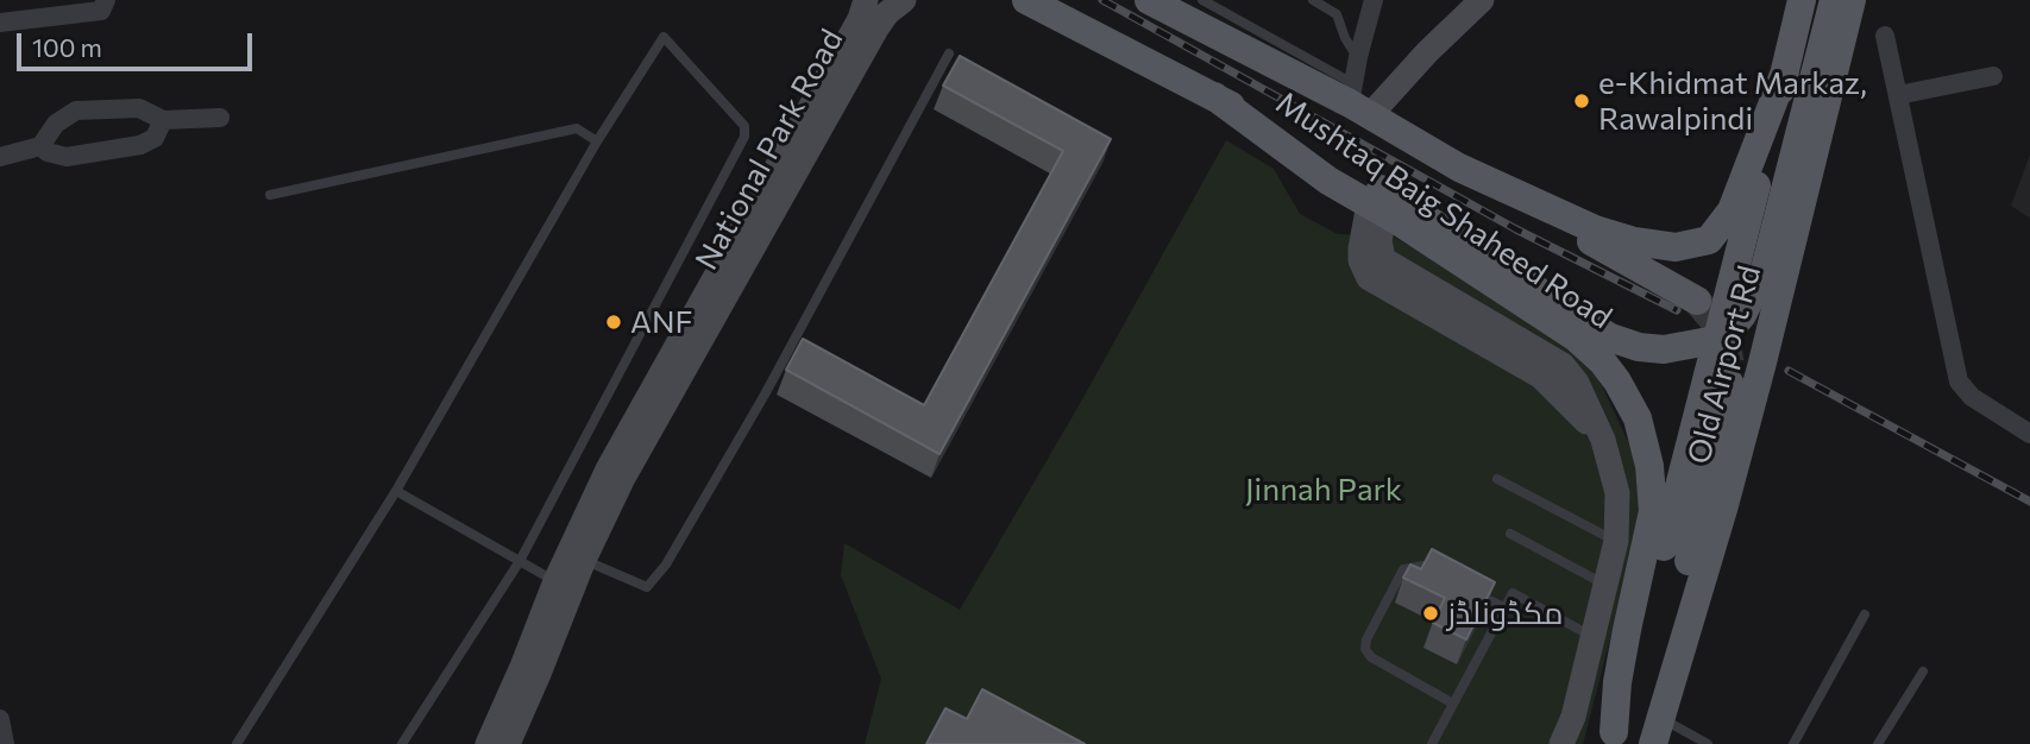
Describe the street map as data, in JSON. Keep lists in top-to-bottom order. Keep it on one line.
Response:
{"streets":{"main road":["Mushtaq Baig Shaheed Road","Old Airport Rd"],"street":["National Park Road"]},"crossings":[["Mushtaq Baig Shaheed Road","Old Airport Rd"]],"parks":["Jinnah Park"],"places":["e-Khidmat Markaz, Rawalpindi","ANF","مکڈونلڈز"],"scale_bar":"100 m"}
